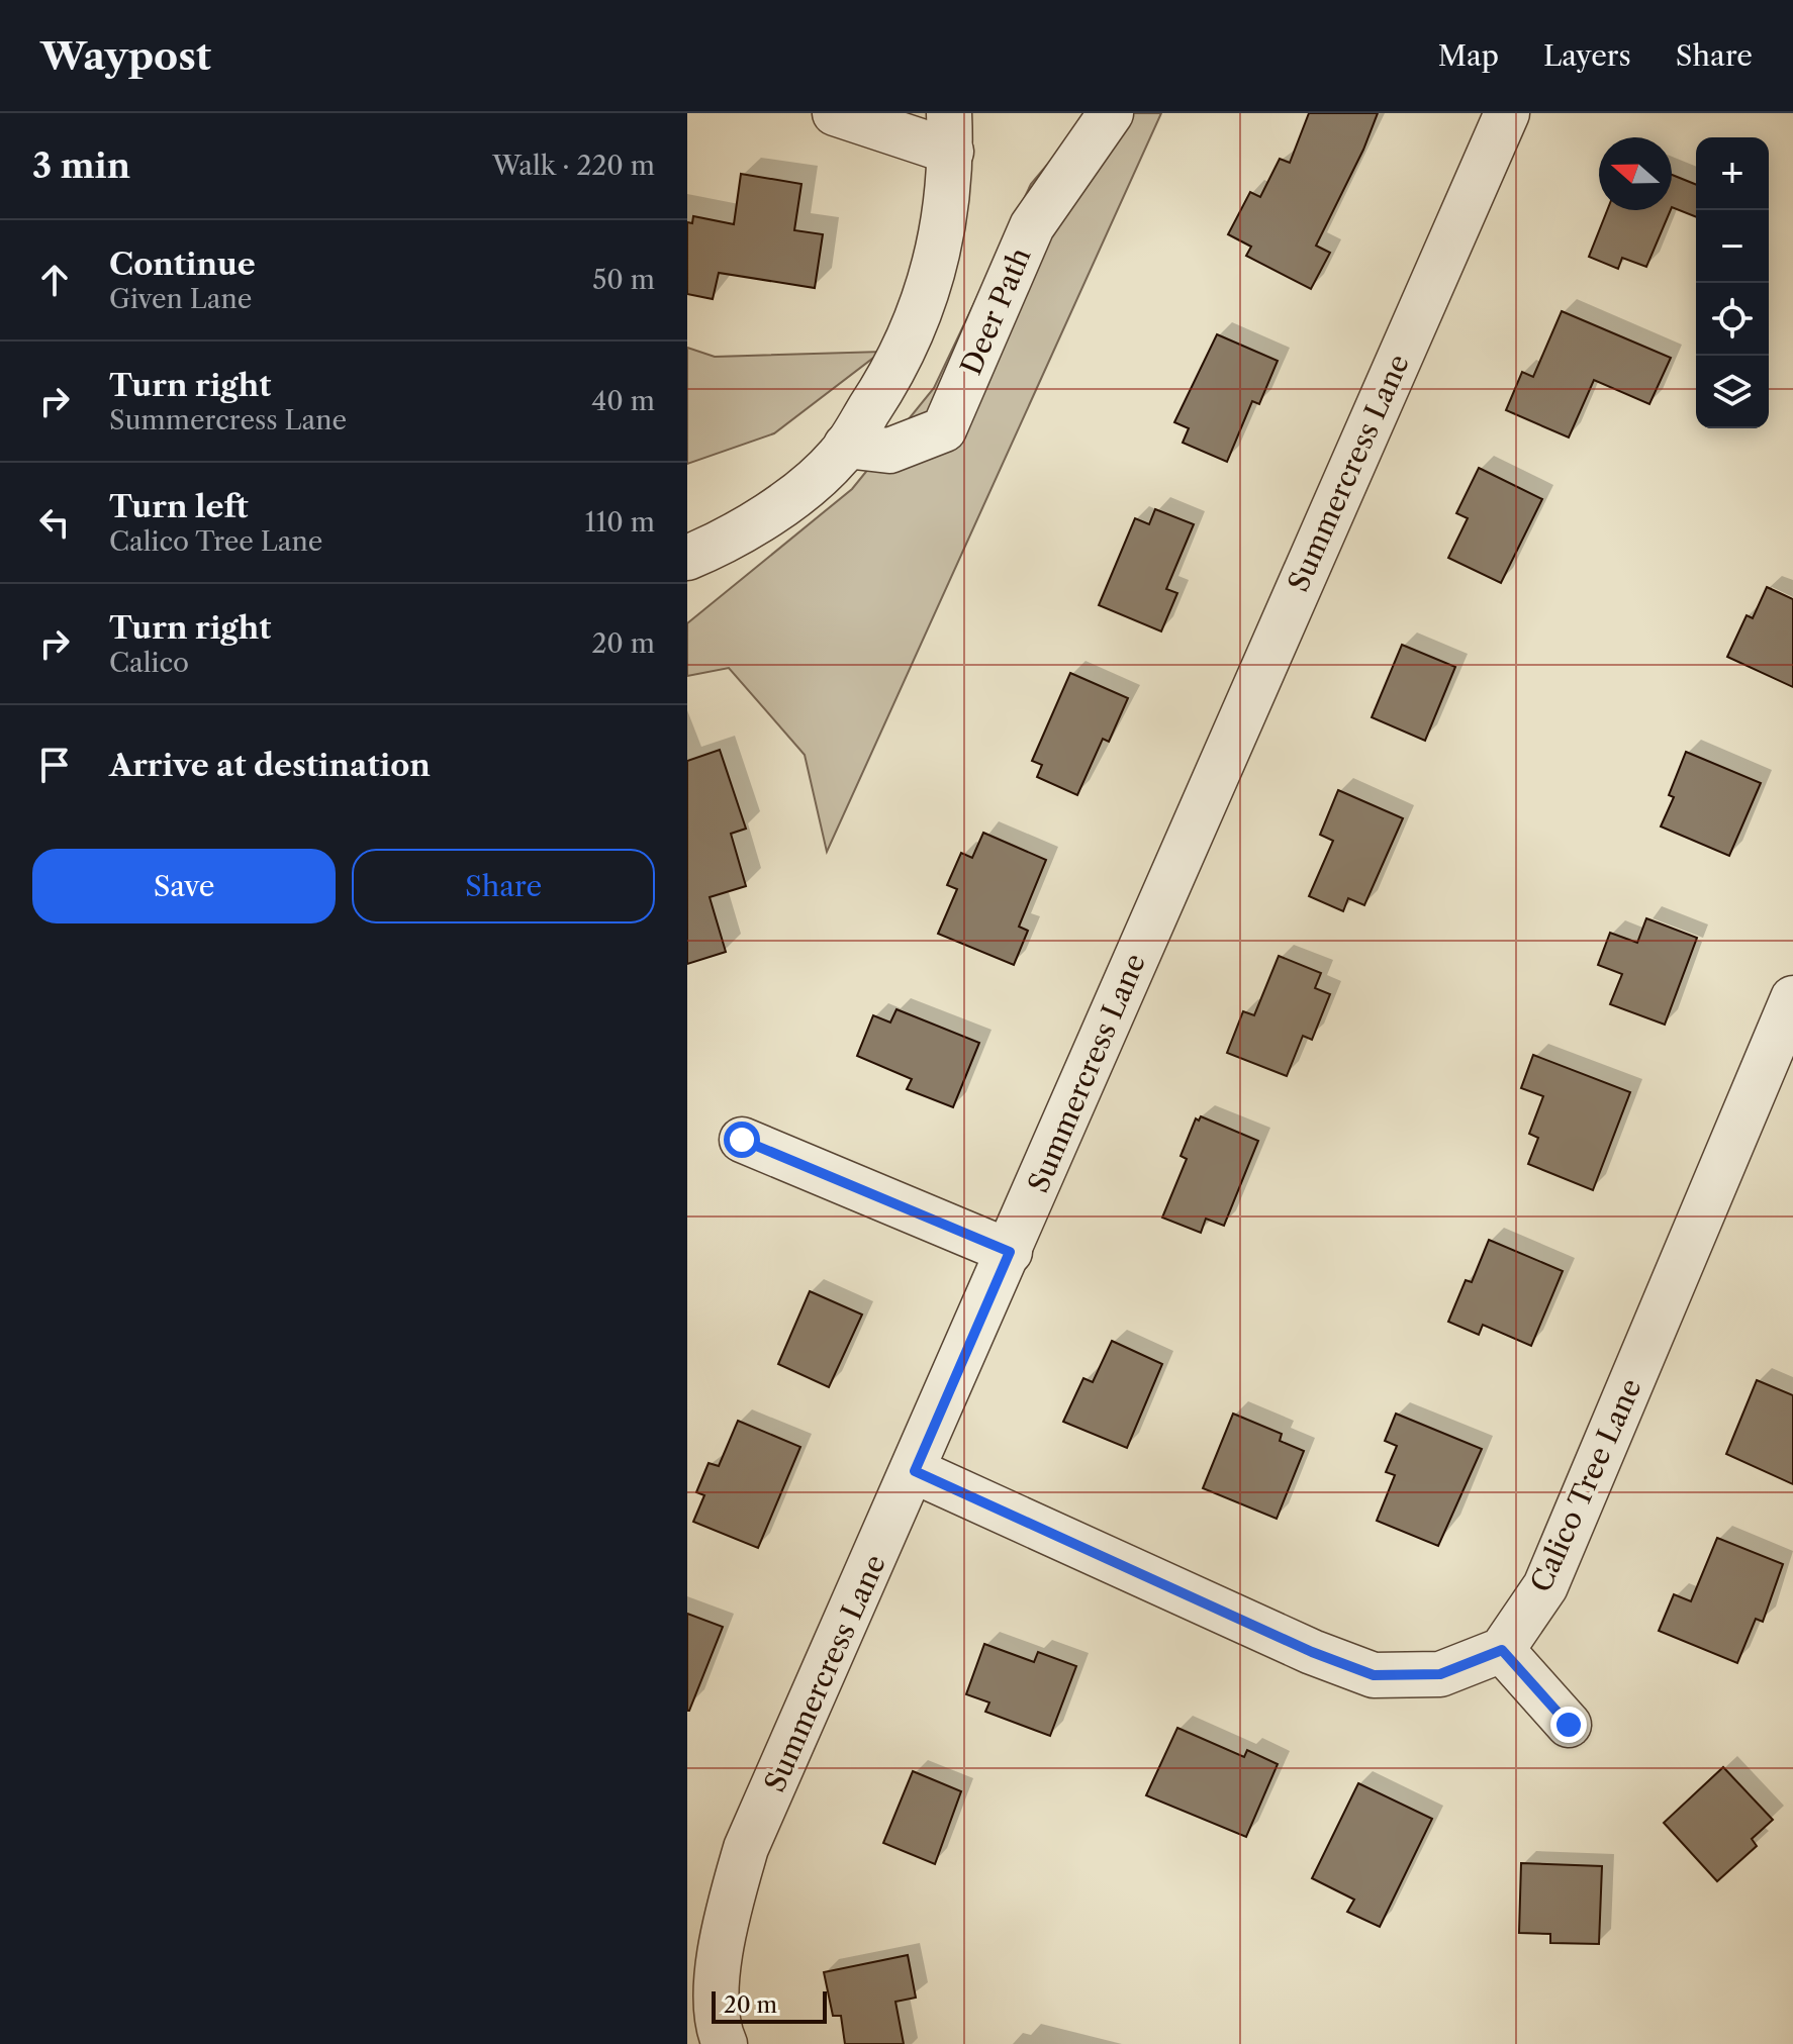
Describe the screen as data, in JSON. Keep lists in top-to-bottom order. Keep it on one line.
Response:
{"streets":{"street":["Deer Path","Summercress Lane","Calico Tree Lane"]},"scale_bar":"20 m","north":"left","page":{"header":"Waypost","nav":["Map","Layers","Share"],"heading":["3 min","Walk · 220 m"],"map_buttons":["+","−"],"list":[["Continue","Given Lane","50 m"],["Turn right","Summercress Lane","40 m"],["Turn left","Calico Tree Lane","110 m"],["Turn right","Calico","20 m"],"Arrive at destination"],"buttons":["Save","Share"],"scale":"20 m"}}
